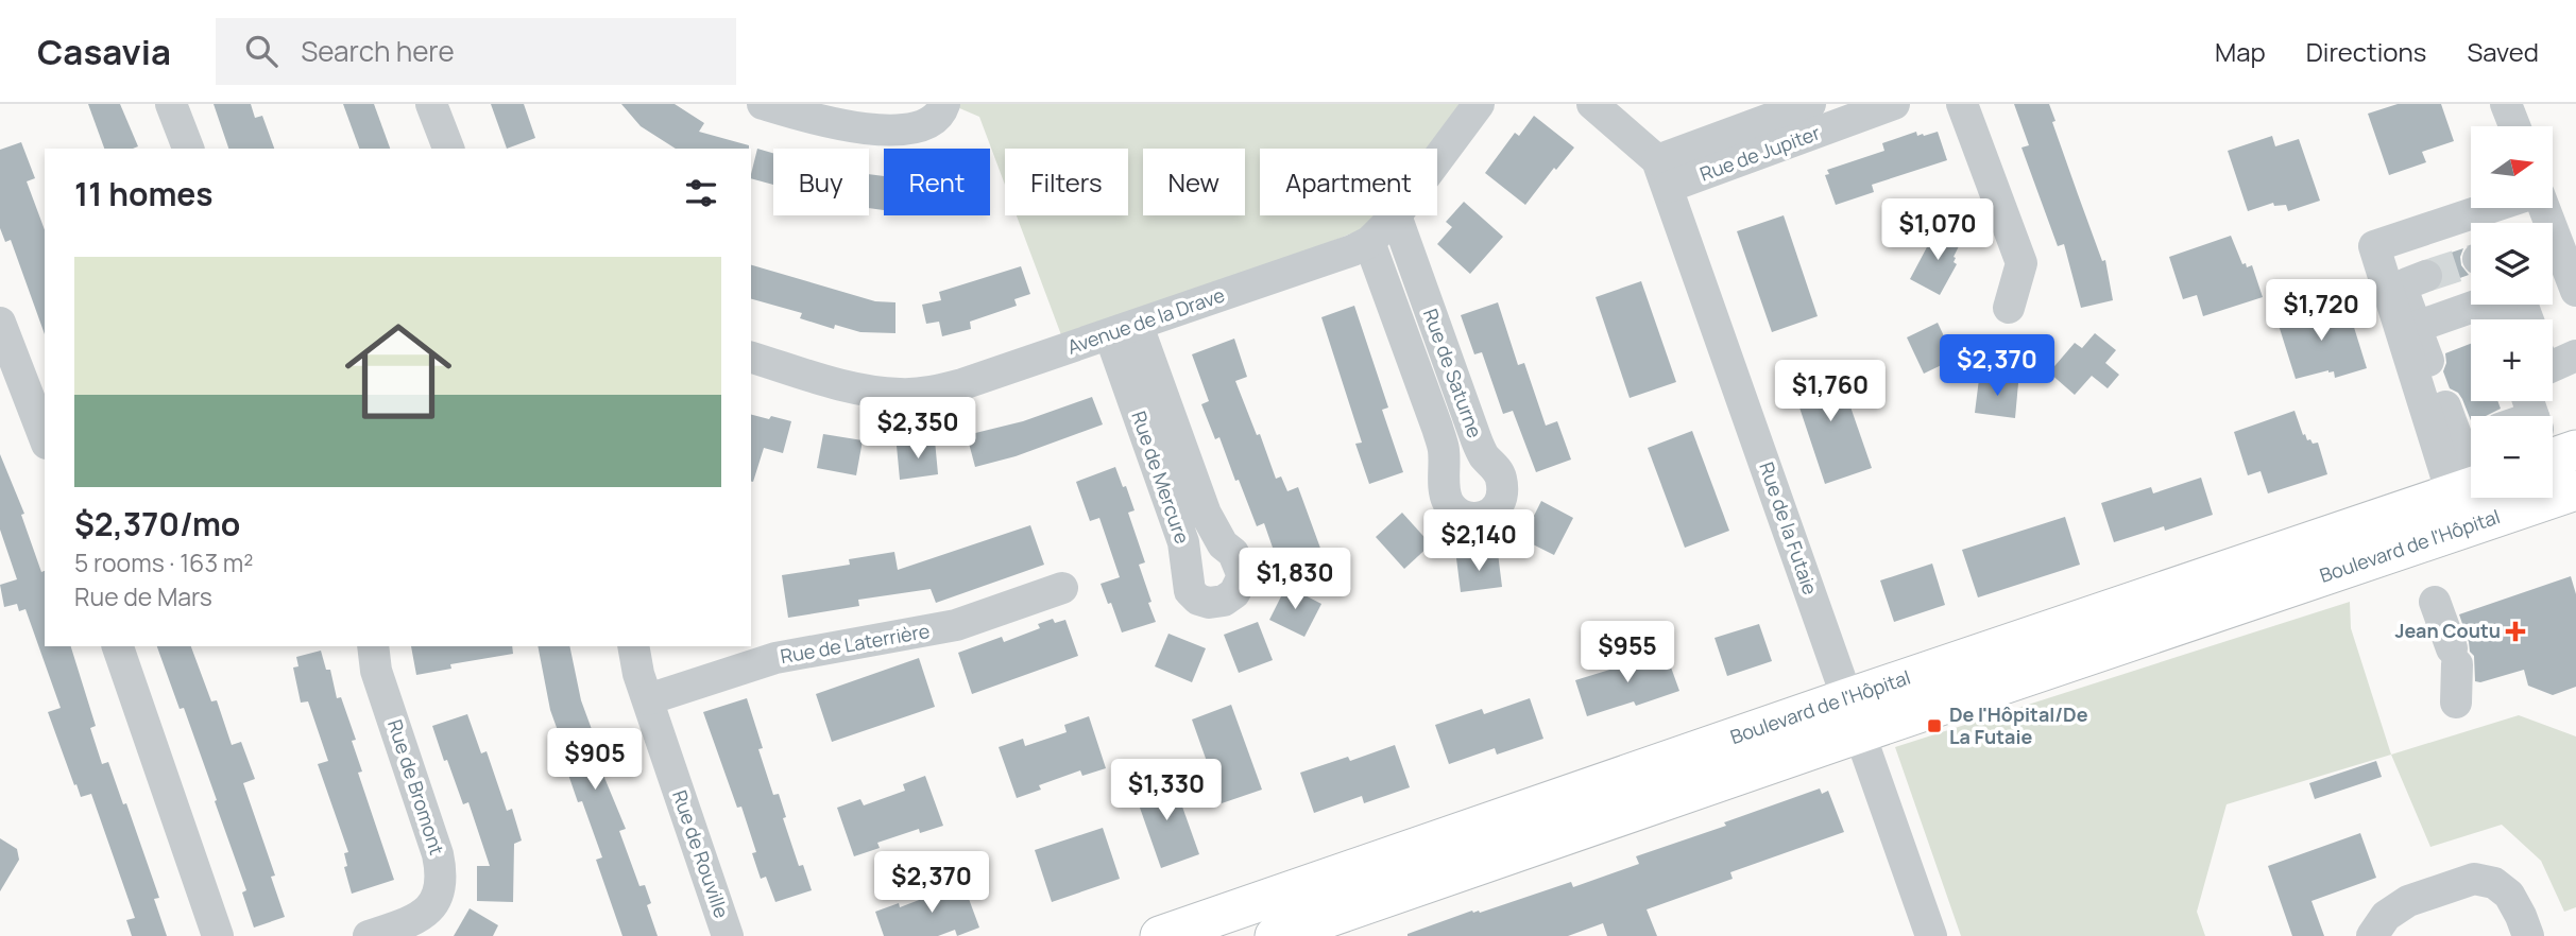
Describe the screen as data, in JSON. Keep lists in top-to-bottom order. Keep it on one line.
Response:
{"streets":{"main road":["Boulevard de l'Hôpital"],"street":["Rue de Jupiter","Avenue de la Drave","Rue de Saturne","Rue de Mercure","Rue de la Futaie","Rue de Laterrière","Rue de Bromont","Rue de Rouville"]},"crossings":[["Rue de Jupiter","Rue de la Futaie"],["Avenue de la Drave","Rue de Saturne"],["Avenue de la Drave","Rue de Mercure"],["Rue de la Futaie","Boulevard de l'Hôpital"],["Rue de Laterrière","Rue de Rouville"]],"places":{"health":["Jean Coutu"],"transit":["De l'Hôpital/De La Futaie"]},"north":"right","page":{"header":"Casavia","search":"Search here","nav":["Map","Directions","Saved"],"map_buttons":["+","−"],"chip":["Buy","Rent","Filters","New","Apartment"],"heading":"11 homes","price":["$1,070","$1,720","$2,370","$1,760","$2,350","$2,140","$1,830","$955","$905","$1,330","$2,370"],"list":[{"name":"$2,370/mo","note":"5 rooms · 163 m² · Rue de Mars"}]}}
